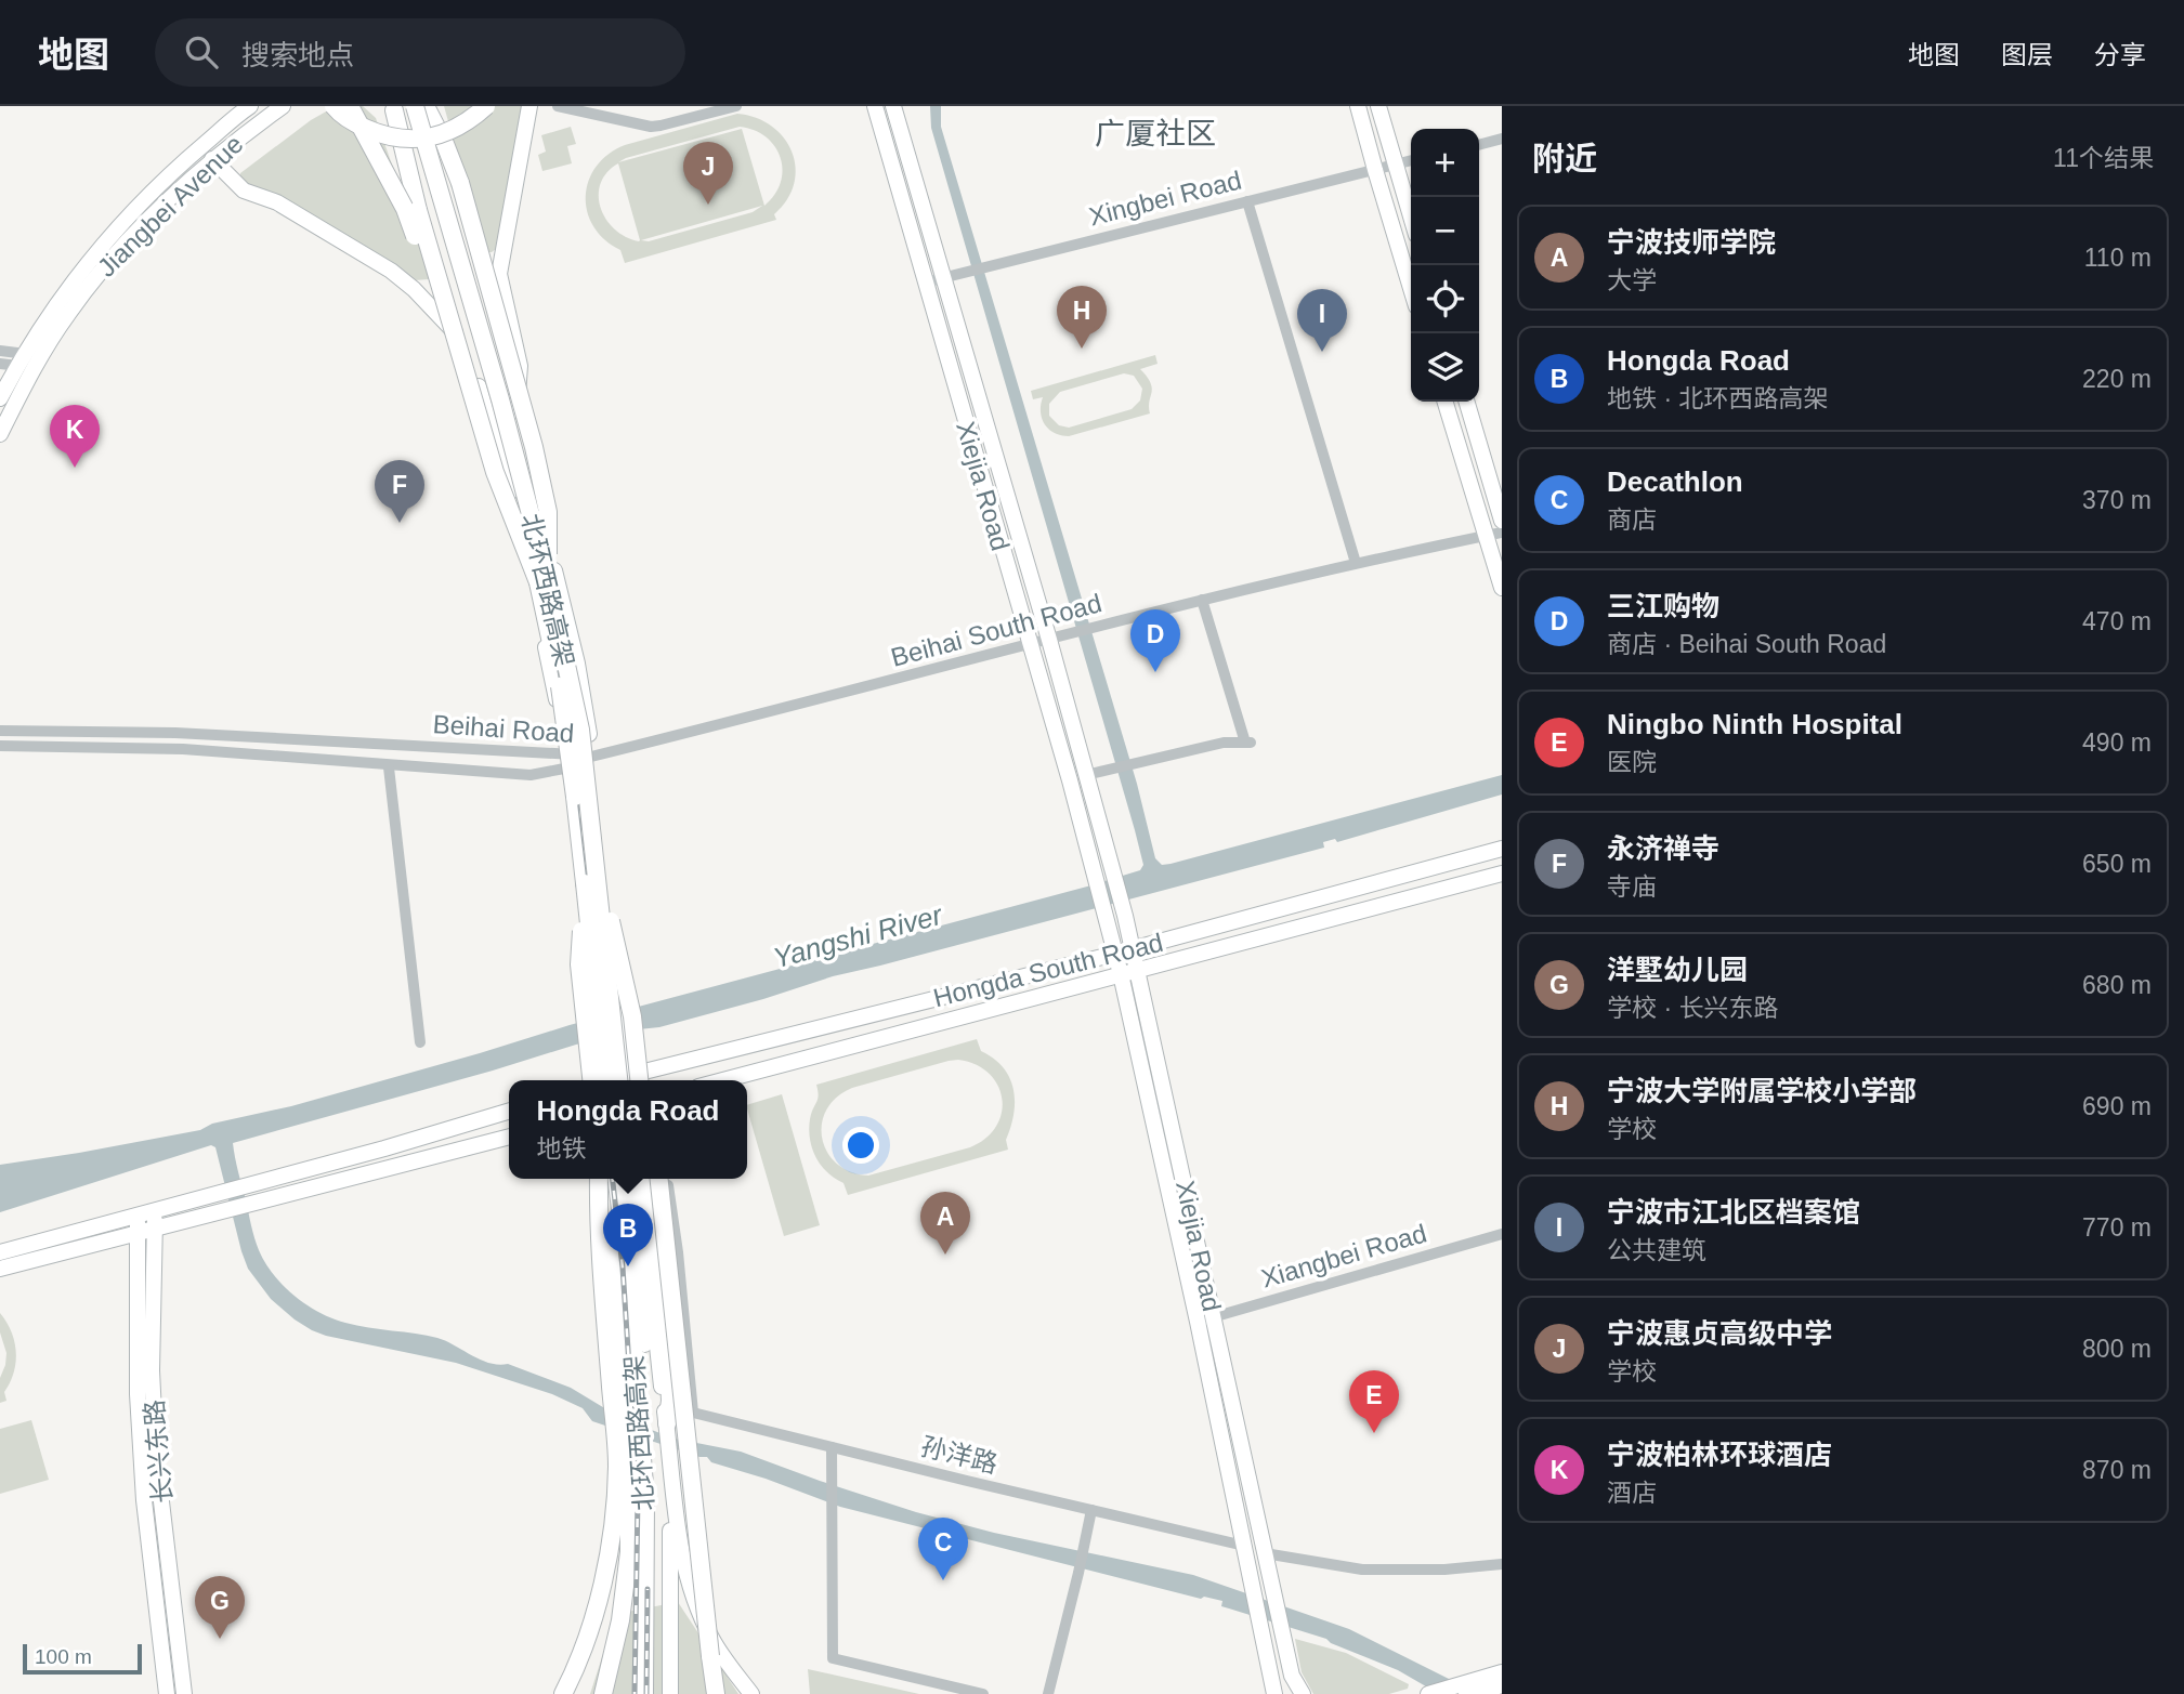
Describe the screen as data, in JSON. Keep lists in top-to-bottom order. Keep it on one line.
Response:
{"streets":{"highway":["北环西路高架"],"main road":["Jiangbei Avenue","Xiejia Road","Hongda South Road","长兴东路"],"street":["Xingbei Road","Beihai South Road","Beihai Road","Xiangbei Road","孙洋路"]},"crossings":[["Xingbei Road","Xiejia Road"],["Xiejia Road","Beihai South Road"],["Xiejia Road","Hongda South Road"],["Xiejia Road","Xiangbei Road"],["Xiejia Road","孙洋路"],["Beihai South Road","Beihai Road"]],"districts":["广厦社区"],"water":["Yangshi River"],"scale_bar":"100 m","page":{"header":"地图","search":"搜索地点","nav":["地图","图层","分享"],"heading":["附近","11个结果"],"map_buttons":["+","−"],"pins":["J","H","I","K","F","D","A","B","E","C","G"],"list":[{"mark":"A","name":"宁波技师学院","note":"大学","value":"110 m"},{"mark":"B","name":"Hongda Road","note":"地铁 · 北环西路高架","value":"220 m"},{"mark":"C","name":"Decathlon","note":"商店","value":"370 m"},{"mark":"D","name":"三江购物","note":"商店 · Beihai South Road","value":"470 m"},{"mark":"E","name":"Ningbo Ninth Hospital","note":"医院","value":"490 m"},{"mark":"F","name":"永济禅寺","note":"寺庙","value":"650 m"},{"mark":"G","name":"洋墅幼儿园","note":"学校 · 长兴东路","value":"680 m"},{"mark":"H","name":"宁波大学附属学校小学部","note":"学校","value":"690 m"},{"mark":"I","name":"宁波市江北区档案馆","note":"公共建筑","value":"770 m"},{"mark":"J","name":"宁波惠贞高级中学","note":"学校","value":"800 m"},{"mark":"K","name":"宁波柏林环球酒店","note":"酒店","value":"870 m"}],"popup":["Hongda Road","地铁"],"scale":"100 m"}}
